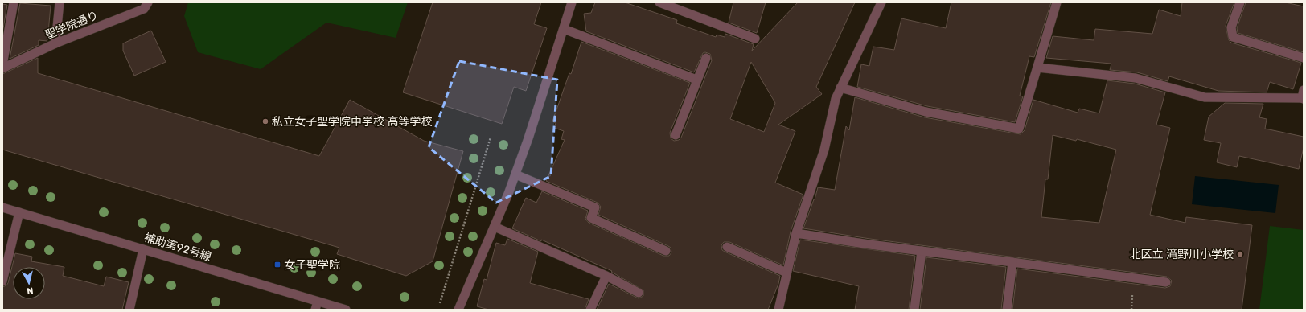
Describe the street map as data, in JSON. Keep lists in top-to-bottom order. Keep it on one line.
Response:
{"streets":{"street":["聖学院通り","補助第92号線"]},"places":{"other":["私立女子聖学院中学校 高等学校","北区立 滝野川小学校"],"transit":["女子聖学院"]},"north":"bottom"}
